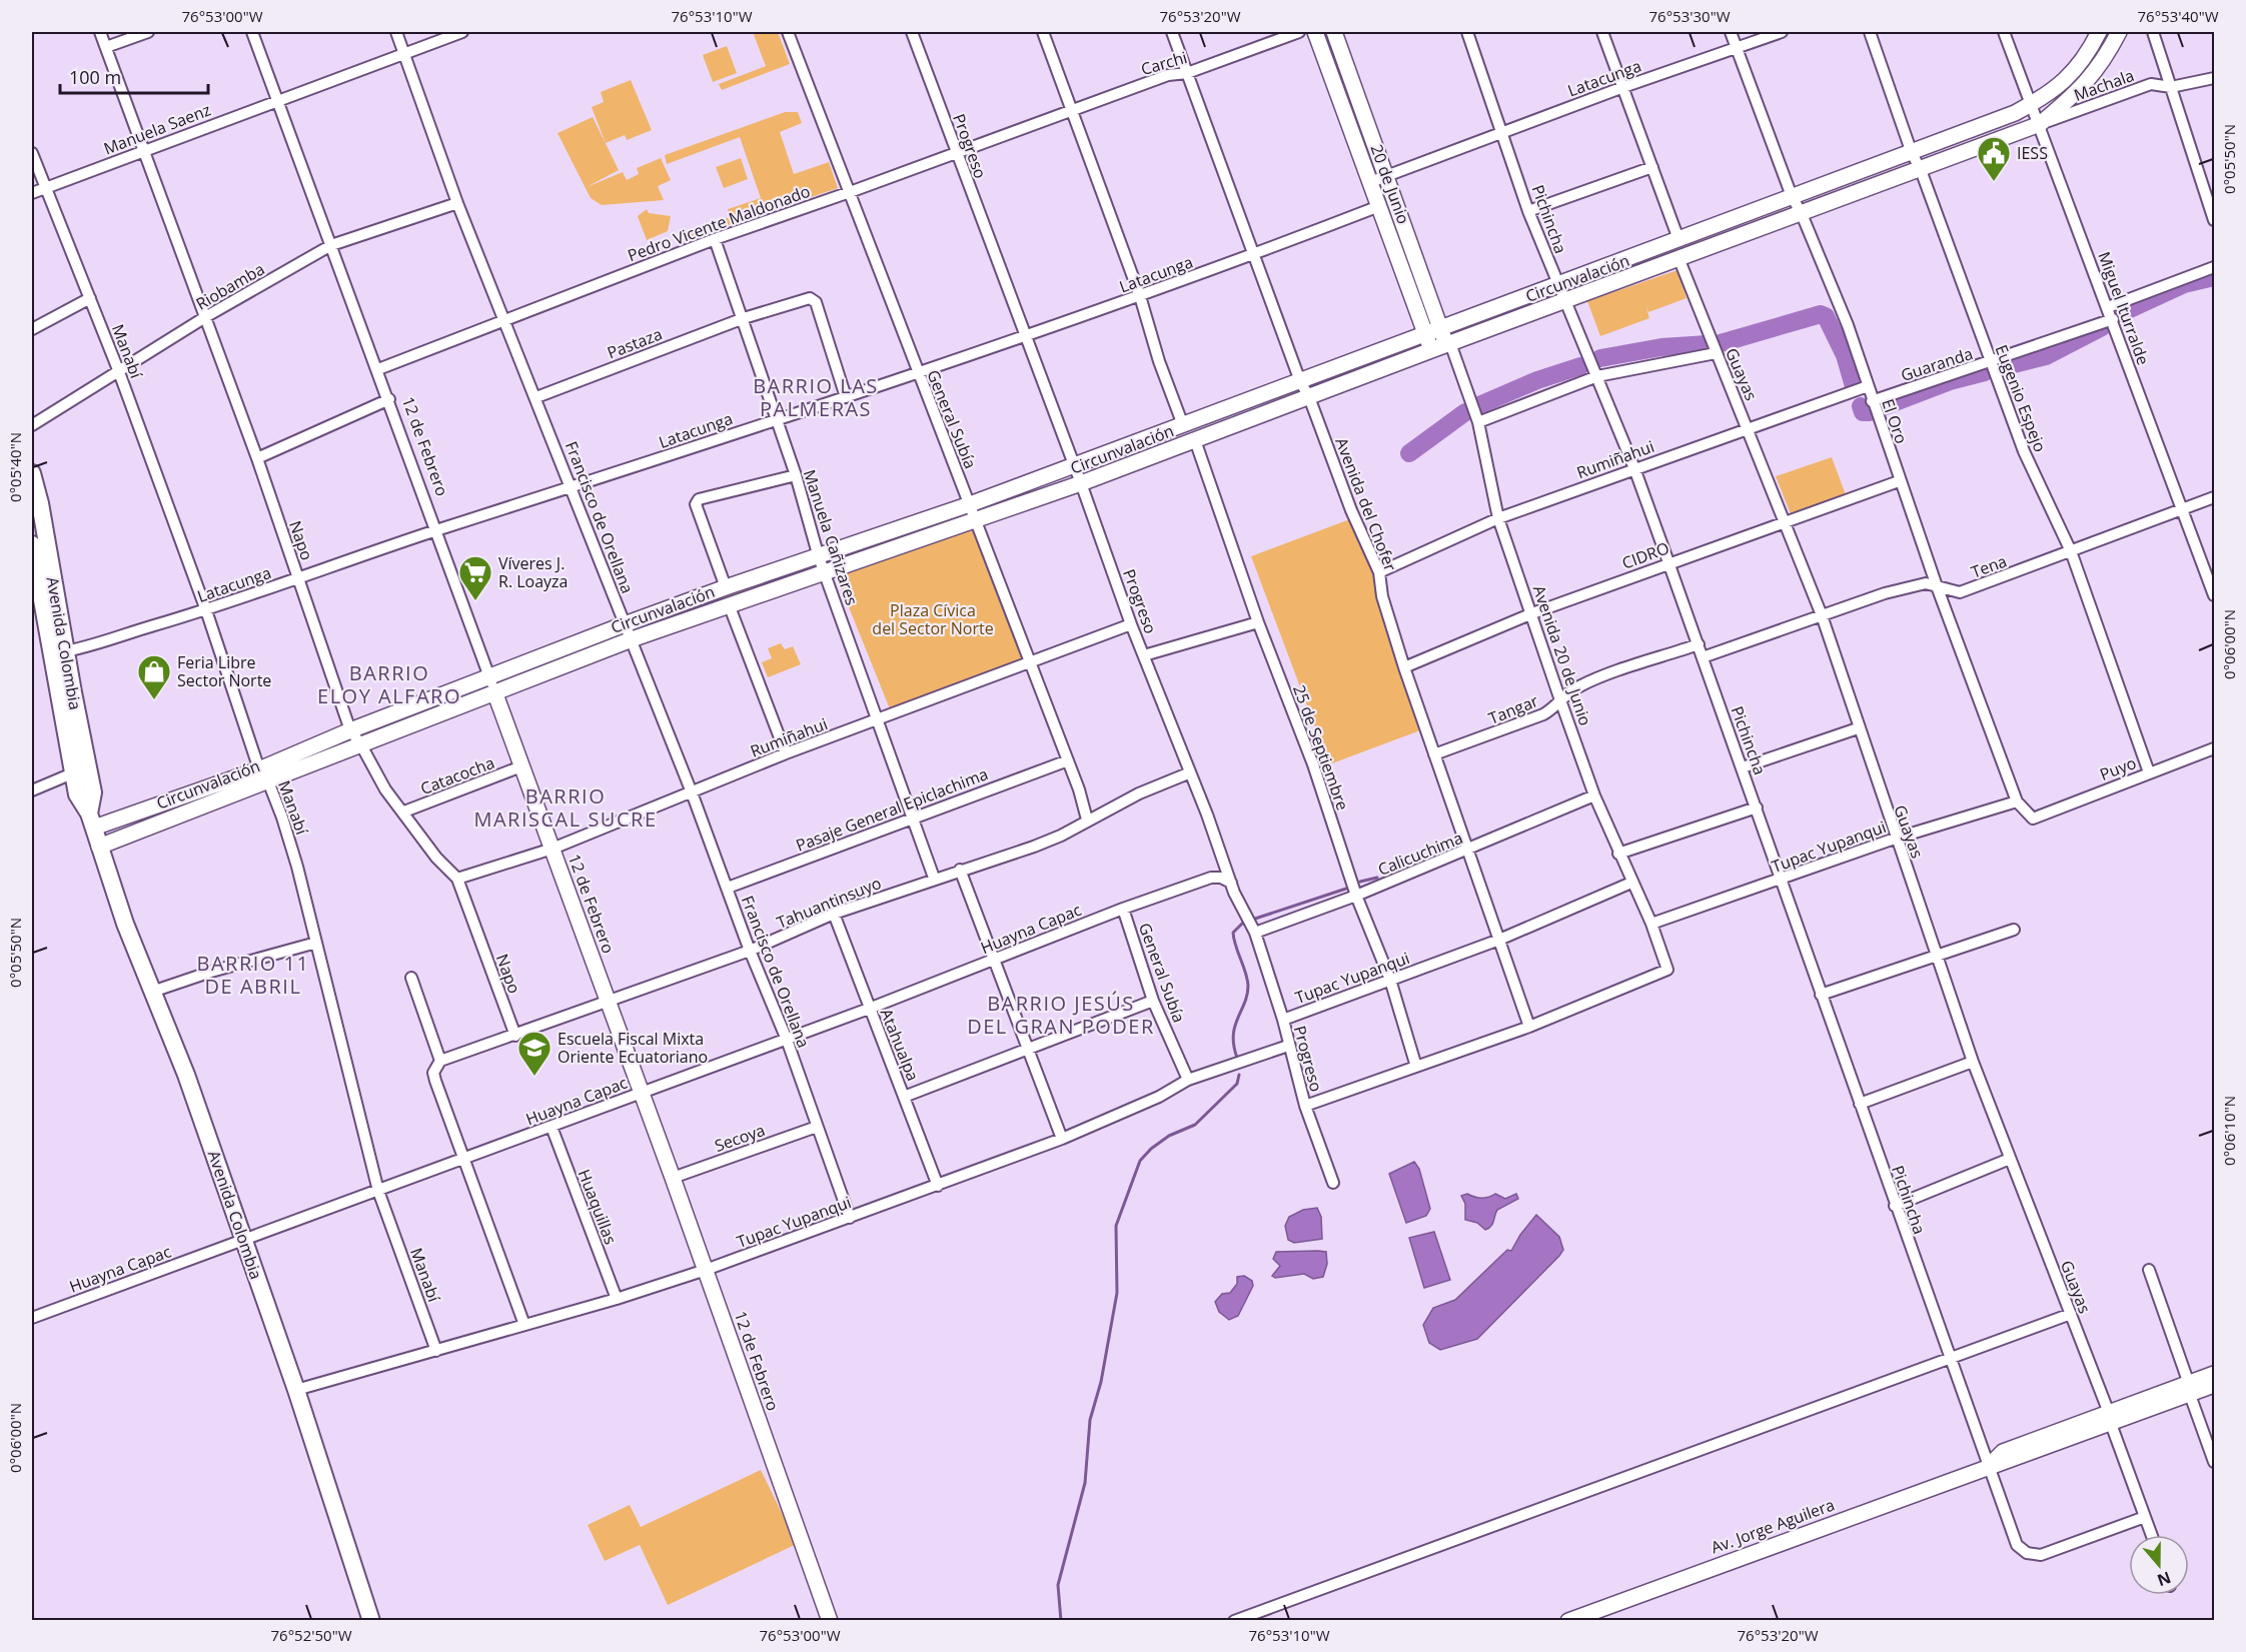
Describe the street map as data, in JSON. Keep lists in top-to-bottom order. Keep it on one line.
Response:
{"streets":{"main road":["20 de Junio","Circunvalación","12 de Febrero","Avenida Colombia","Av. Jorge Aguilera"],"street":["Carchi","Latacunga","Machala","Manuela Saenz","Progreso","Pichincha","Pedro Vicente Maldonado","Riobamba","Miguel Iturralde","Pastaza","Manabí","Guaranda","Guayas","Eugenio Espejo","General Subía","El Oro","Rumiñahui","Avenida del Chofer","Francisco de Orellana","Manuela Cañizares","Napo","CIDRO","Tena","Avenida 20 de Junio","Tangar","25 de Septiembre","Puyo","Catacocha","Pasaje General Epiclachima","Tupac Yupanqui","Calicuchima","Tahuantinsuyo","Huayna Capac","Atahualpa","Secoya","Huaquillas"]},"crossings":[["Carchi","Pedro Vicente Maldonado"],["Carchi","Avenida del Chofer"],["Latacunga","Progreso"],["Latacunga","20 de Junio"],["Latacunga","Pichincha"],["Latacunga","Pastaza"],["Latacunga","Manabí"],["Latacunga","General Subía"],["Latacunga","El Oro"],["Latacunga","12 de Febrero"],["Latacunga","Avenida del Chofer"],["Latacunga","Francisco de Orellana"],["Latacunga","Manuela Cañizares"],["Latacunga","Napo"],["Latacunga","Avenida Colombia"],["Machala","Circunvalación"],["Machala","Miguel Iturralde"],["Manuela Saenz","Manabí"],["Manuela Saenz","12 de Febrero"],["Manuela Saenz","Francisco de Orellana"],["Manuela Saenz","Napo"],["Progreso","Pedro Vicente Maldonado"],["Progreso","Circunvalación"],["Progreso","Rumiñahui"],["Progreso","Tupac Yupanqui"],["Progreso","Calicuchima"],["Progreso","Tahuantinsuyo"],["20 de Junio","Circunvalación"],["20 de Junio","Avenida 20 de Junio"],["Pichincha","Circunvalación"],["Pichincha","Guayas"],["Pichincha","Rumiñahui"],["Pichincha","CIDRO"],["Pichincha","Tena"],["Pichincha","Tangar"],["Pichincha","Tupac Yupanqui"],["Pichincha","Av. Jorge Aguilera"],["Pedro Vicente Maldonado","General Subía"],["Pedro Vicente Maldonado","12 de Febrero"],["Pedro Vicente Maldonado","Francisco de Orellana"],["Pedro Vicente Maldonado","Manuela Cañizares"],["Circunvalación","Miguel Iturralde"],["Circunvalación","Manabí"],["Circunvalación","Guayas"],["Circunvalación","Eugenio Espejo"],["Circunvalación","General Subía"],["Circunvalación","El Oro"],["Circunvalación","12 de Febrero"],["Circunvalación","Avenida del Chofer"],["Circunvalación","Francisco de Orellana"],["Circunvalación","Manuela Cañizares"],["Circunvalación","Napo"],["Circunvalación","Avenida Colombia"],["Circunvalación","Avenida 20 de Junio"],["Circunvalación","25 de Septiembre"],["Riobamba","Manabí"],["Riobamba","12 de Febrero"],["Riobamba","Francisco de Orellana"],["Riobamba","Napo"],["Miguel Iturralde","Guaranda"],["Miguel Iturralde","Tena"],["Pastaza","Francisco de Orellana"],["Pastaza","Manuela Cañizares"],["Manabí","Tupac Yupanqui"],["Manabí","Huayna Capac"],["Guaranda","Eugenio Espejo"],["Guaranda","El Oro"],["Guayas","Rumiñahui"],["Guayas","CIDRO"],["Guayas","Tena"],["Guayas","Tupac Yupanqui"],["Guayas","Av. Jorge Aguilera"],["Eugenio Espejo","Tena"],["Eugenio Espejo","Puyo"],["General Subía","Rumiñahui"],["General Subía","Pasaje General Epiclachima"],["General Subía","Tupac Yupanqui"],["General Subía","Tahuantinsuyo"],["General Subía","Huayna Capac"],["El Oro","Rumiñahui"],["El Oro","CIDRO"],["El Oro","Tena"],["El Oro","Puyo"],["El Oro","Tupac Yupanqui"],["12 de Febrero","Rumiñahui"],["12 de Febrero","Catacocha"],["12 de Febrero","Tupac Yupanqui"],["12 de Febrero","Tahuantinsuyo"],["12 de Febrero","Huayna Capac"],["12 de Febrero","Secoya"],["Rumiñahui","Avenida del Chofer"],["Rumiñahui","Francisco de Orellana"],["Rumiñahui","Manuela Cañizares"],["Rumiñahui","Napo"],["Rumiñahui","Avenida 20 de Junio"],["Avenida del Chofer","CIDRO"],["Avenida del Chofer","Avenida 20 de Junio"],["Avenida del Chofer","Tangar"],["Avenida del Chofer","Tupac Yupanqui"],["Avenida del Chofer","Calicuchima"],["Francisco de Orellana","Pasaje General Epiclachima"],["Francisco de Orellana","Tupac Yupanqui"],["Francisco de Orellana","Tahuantinsuyo"],["Francisco de Orellana","Huayna Capac"],["Francisco de Orellana","Secoya"],["Manuela Cañizares","Pasaje General Epiclachima"],["Manuela Cañizares","Tahuantinsuyo"],["Napo","Catacocha"],["Napo","Tahuantinsuyo"],["CIDRO","Avenida 20 de Junio"],["Avenida Colombia","Tupac Yupanqui"],["Avenida Colombia","Huayna Capac"],["Avenida 20 de Junio","Tangar"],["Avenida 20 de Junio","Tupac Yupanqui"],["Avenida 20 de Junio","Calicuchima"],["25 de Septiembre","Tupac Yupanqui"],["25 de Septiembre","Calicuchima"],["Tupac Yupanqui","Atahualpa"],["Tupac Yupanqui","Huaquillas"],["Tahuantinsuyo","Atahualpa"],["Huayna Capac","Atahualpa"],["Huayna Capac","Huaquillas"]],"districts":["BARRIO LAS PALMERAS","BARRIO ELOY ALFARO","BARRIO MARISCAL SUCRE","BARRIO 11 DE ABRIL","BARRIO JESÚS DEL GRAN PODER"],"parks":["Plaza Cívica del Sector Norte"],"places":{"public building":["IESS"],"supermarket":["Víveres J. R. Loayza"],"shop":["Feria Libre Sector Norte"],"school or university":["Escuela Fiscal Mixta Oriente Ecuatoriano"]},"scale_bar":"100 m","north":"bottom","coordinates":["76°53'00\"W","76°53'10\"W","76°53'20\"W","76°53'30\"W","76°53'40\"W","0°05'50\"N","0°05'40\"N","0°06'00\"N","0°06'10\"N","76°52'50\"W"]}
